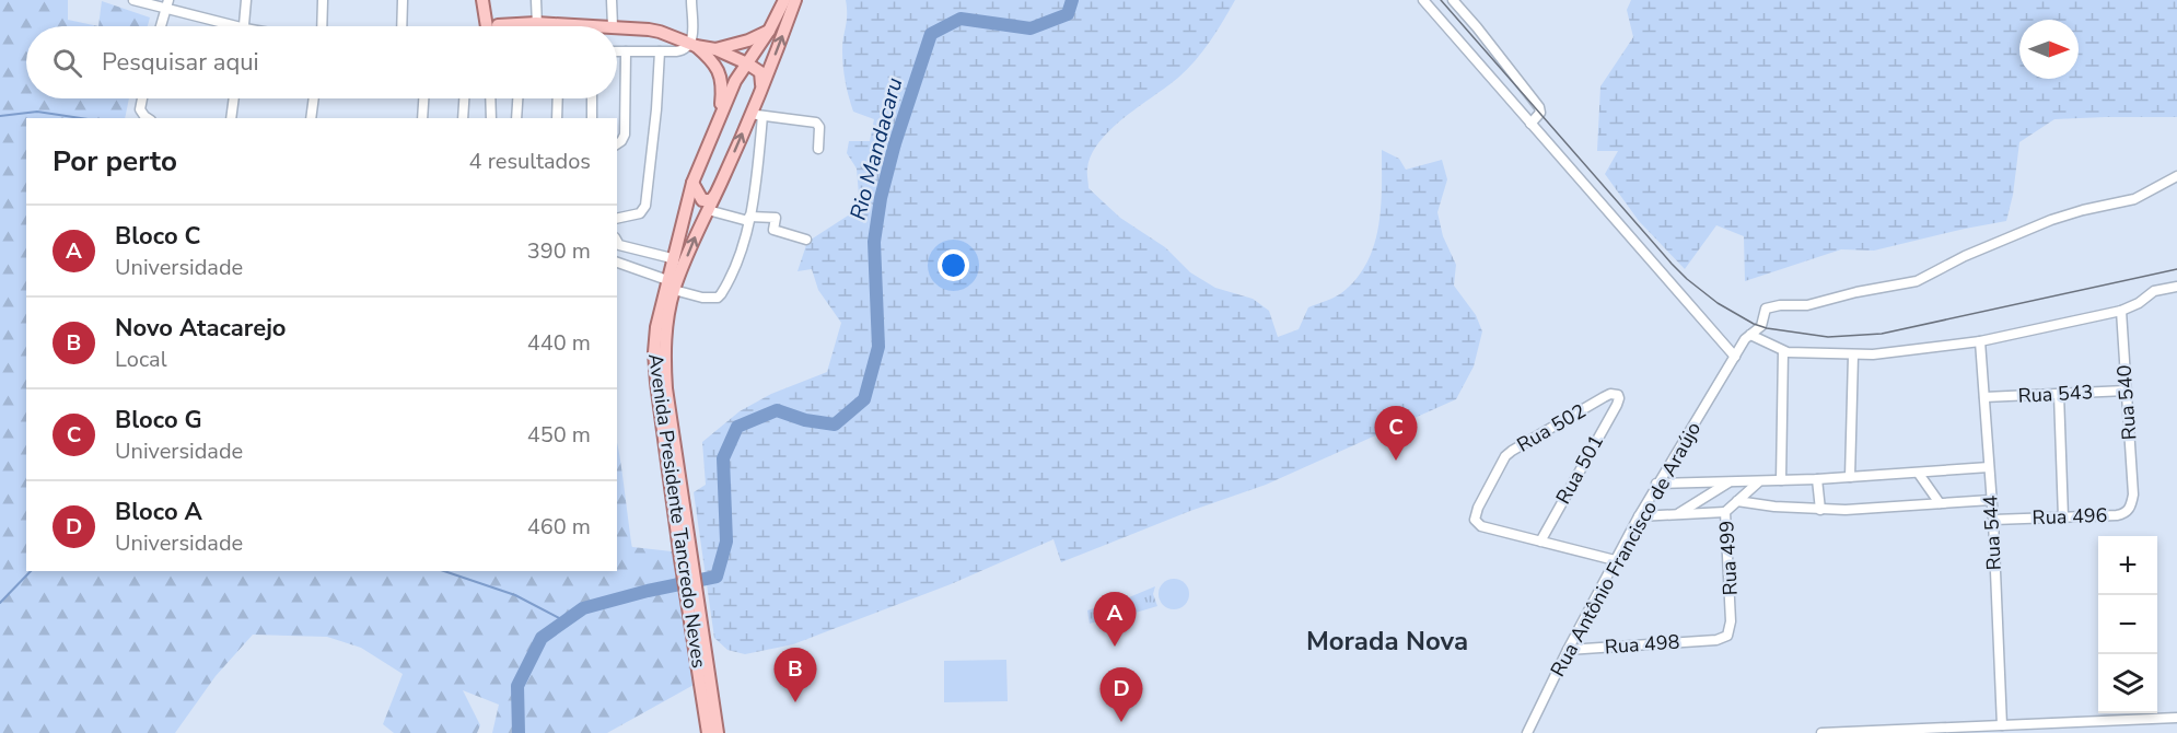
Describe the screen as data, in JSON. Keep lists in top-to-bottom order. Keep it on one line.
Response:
{"streets":{"main road":["Avenida Presidente Tancredo Neves"],"street":["Rua 543","Rua 540","Rua 502","Rua 501","Rua 496","Rua 544","Rua Antônio Francisco de Araújo","Rua 499","Rua 498"]},"crossings":[["Rua 543","Rua 540"],["Rua 543","Rua 544"],["Rua 540","Rua 496"],["Rua 502","Rua 501"],["Rua 496","Rua 544"],["Rua Antônio Francisco de Araújo","Rua 498"],["Rua 499","Rua 498"]],"districts":["Morada Nova"],"water":["Rio Mandacaru"],"north":"right","page":{"search":"Pesquisar aqui","heading":["Por perto","4 resultados"],"list":[{"mark":"A","name":"Bloco C","note":"Universidade","value":"390 m"},{"mark":"B","name":"Novo Atacarejo","note":"Local","value":"440 m"},{"mark":"C","name":"Bloco G","note":"Universidade","value":"450 m"},{"mark":"D","name":"Bloco A","note":"Universidade","value":"460 m"}],"pins":["C","A","B","D"],"map_buttons":["+","−"]}}
